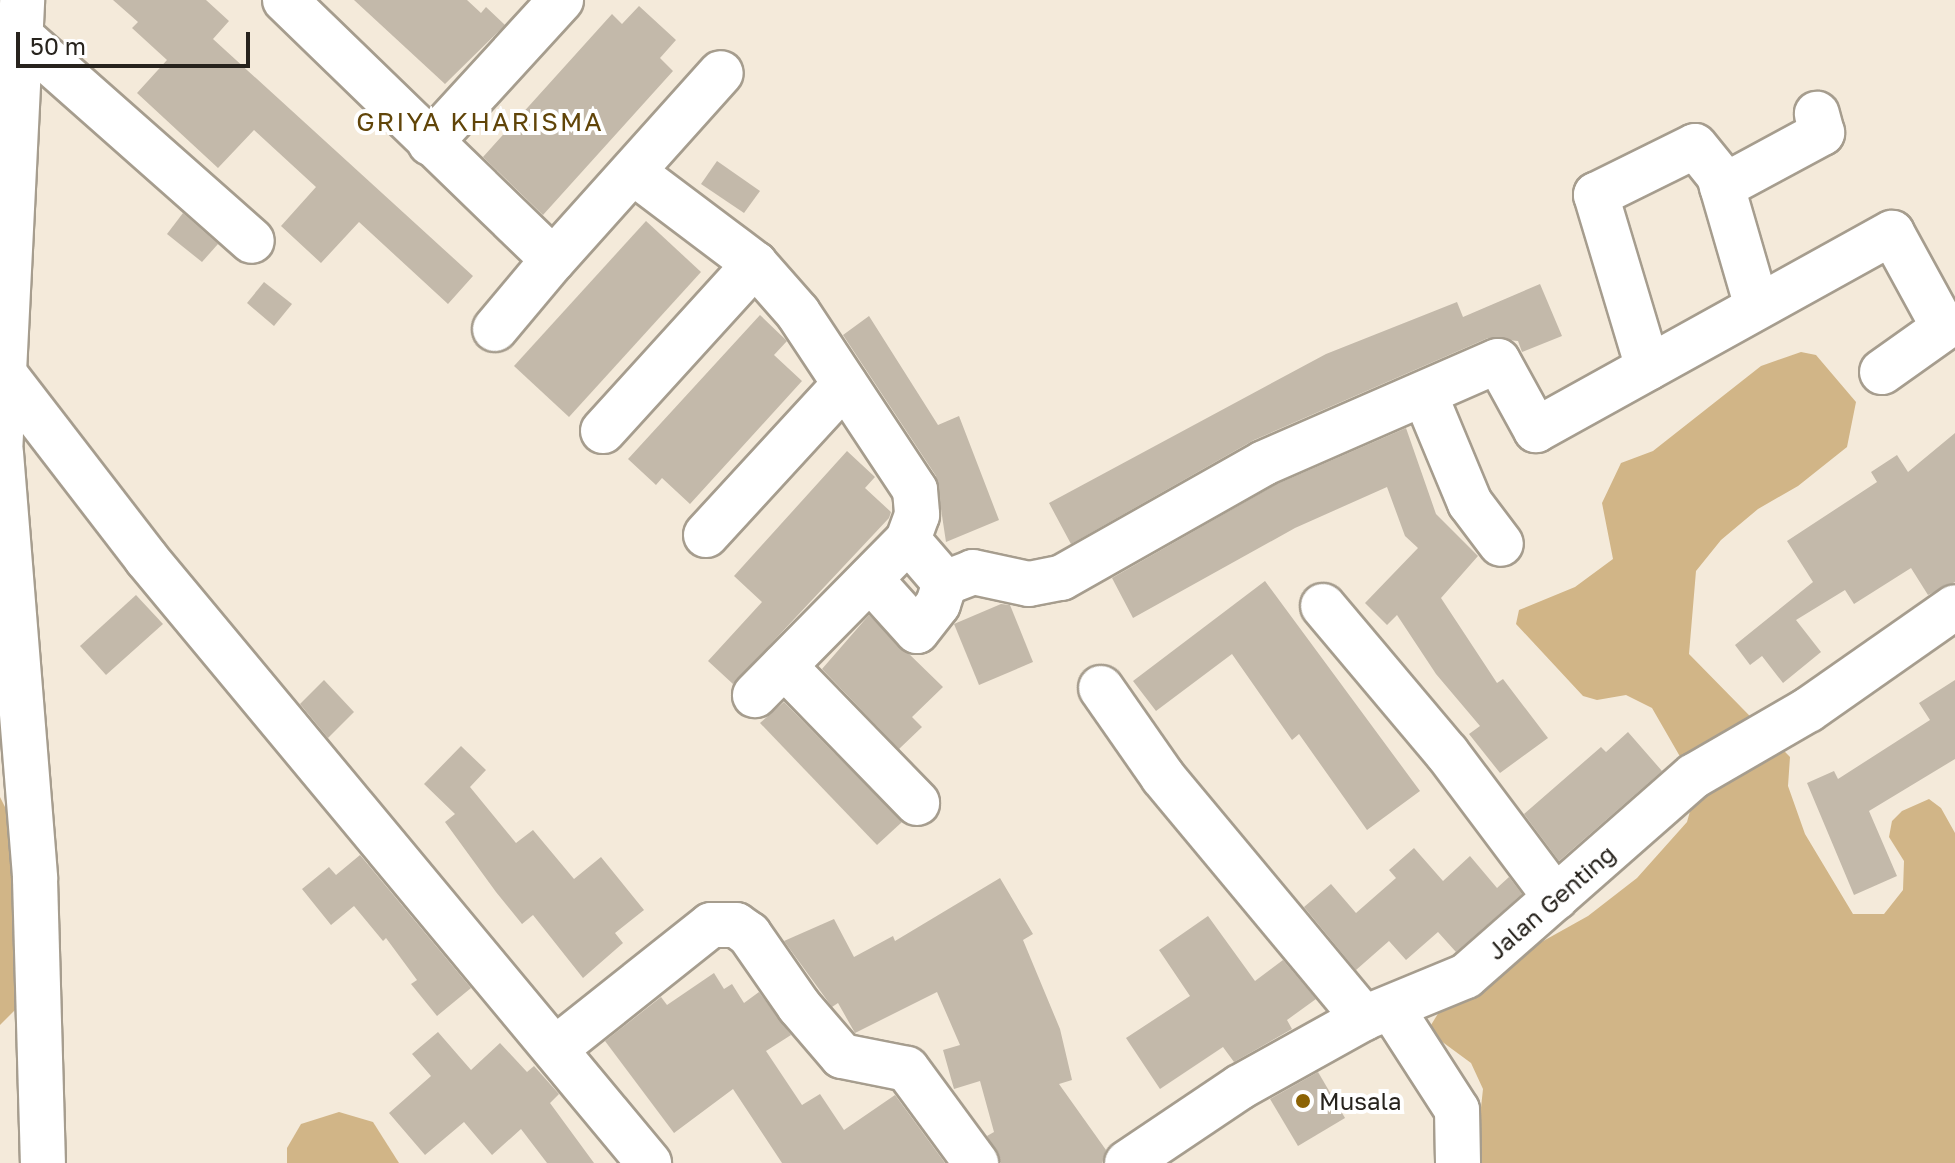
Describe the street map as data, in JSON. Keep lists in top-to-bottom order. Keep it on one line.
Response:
{"streets":{"street":["Jalan Genting"]},"districts":["GRIYA KHARISMA"],"places":["Musala"],"scale_bar":"50 m"}
